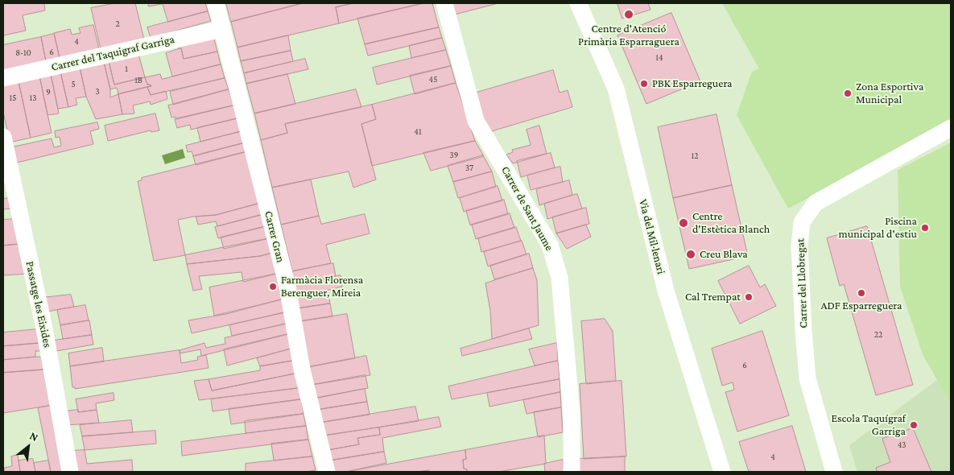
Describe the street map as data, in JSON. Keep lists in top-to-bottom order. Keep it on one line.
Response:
{"streets":{"street":["Carrer del Taquigraf Garriga","Carrer de Sant Jaume","Carrer Gran","Via del Mil·lenari","Carrer del Llobregat","Passatge les Eixides"]},"crossings":[["Carrer del Taquigraf Garriga","Carrer Gran"]],"places":["Centre d'Atenció Primària Esparraguera","PBK Esparreguera","Zona Esportiva Municipal","Centre d'Estètica Blanch","Piscina municipal d'estiu","Creu Blava","Farmàcia Florensa Berenguer, Mireia","ADF Esparreguera","Cal Trempat","Escola Taquígraf Garriga"],"house_numbers":["2","4","6","8-10","14","1","45","1B","5","3","9","15","13","41","39","12","37","22","6","43","4"],"north":"top right"}
